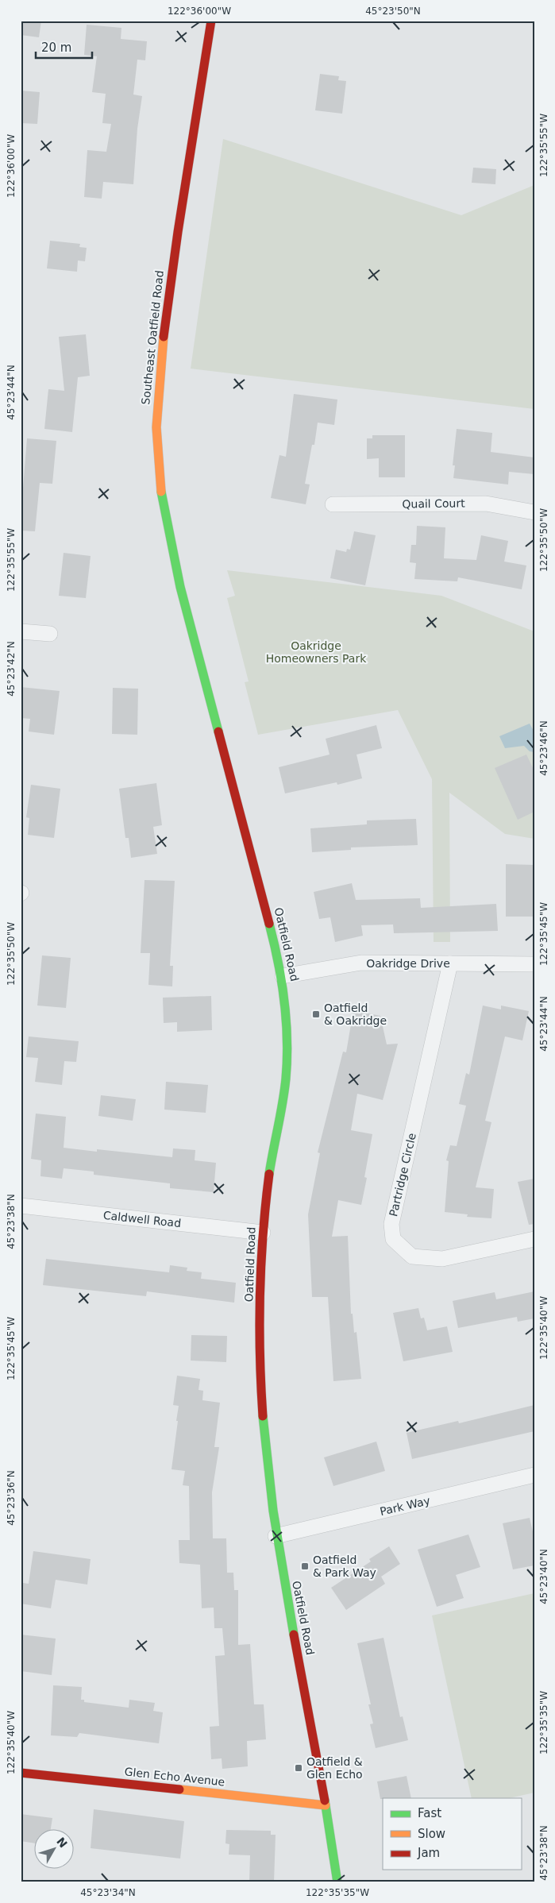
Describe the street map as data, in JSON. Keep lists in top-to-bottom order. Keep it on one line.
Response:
{"streets":{"main road":["Southeast Oatfield Road","Oatfield Road","Glen Echo Avenue"],"street":["Quail Court","Oakridge Drive","Partridge Circle","Caldwell Road","Park Way"]},"crossings":[["Southeast Oatfield Road","Oatfield Road"],["Oatfield Road","Oakridge Drive"],["Oatfield Road","Caldwell Road"],["Oatfield Road","Park Way"],["Oatfield Road","Glen Echo Avenue"],["Oakridge Drive","Partridge Circle"]],"parks":["Oakridge Homeowners Park"],"places":{"transit":["Oatfield & Oakridge","Oatfield & Park Way","Oatfield & Glen Echo"]},"legend":["Fast","Slow","Jam"],"scale_bar":"20 m","north":"top right","coordinates":["122°36'00\"W","45°23'50\"N","122°35'55\"W","45°23'44\"N","122°35'50\"W","45°23'42\"N","45°23'46\"N","122°35'45\"W","45°23'38\"N","122°35'40\"W","45°23'36\"N","45°23'40\"N","122°35'35\"W","45°23'34\"N"]}
